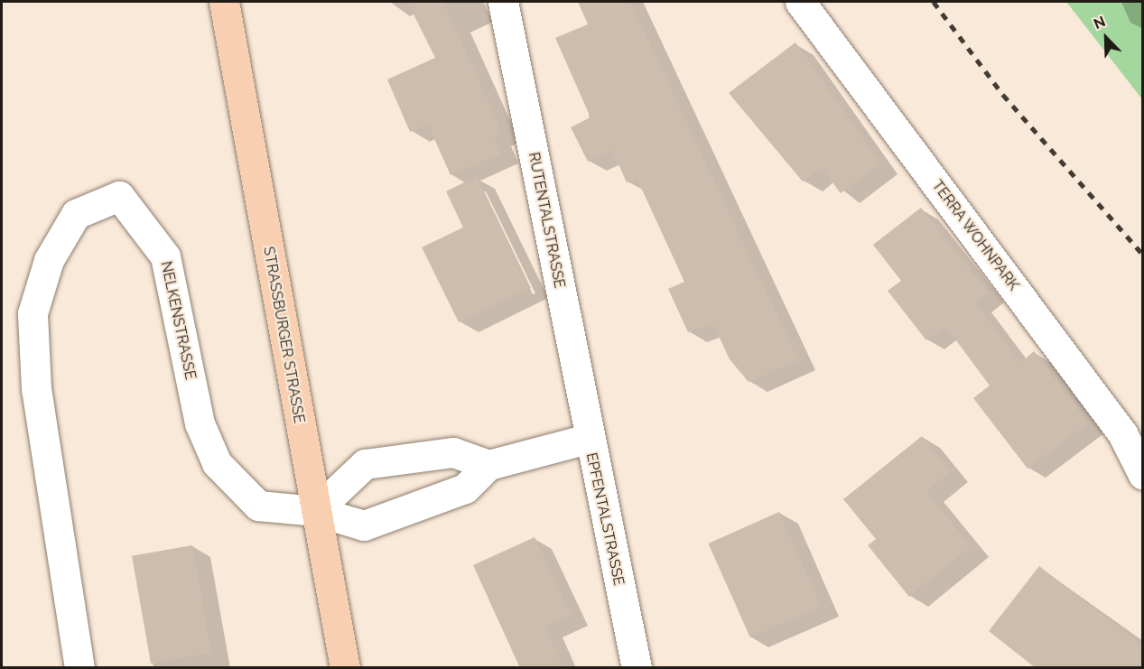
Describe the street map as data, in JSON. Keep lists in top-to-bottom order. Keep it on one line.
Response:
{"streets":{"main road":["STRASSBURGER STRASSE"],"street":["RUTENTALSTRASSE","TERRA WOHNPARK","NELKENSTRASSE","EPFENTALSTRASSE"]},"crossings":[["RUTENTALSTRASSE","EPFENTALSTRASSE"],["NELKENSTRASSE","STRASSBURGER STRASSE"]],"north":"top left"}
